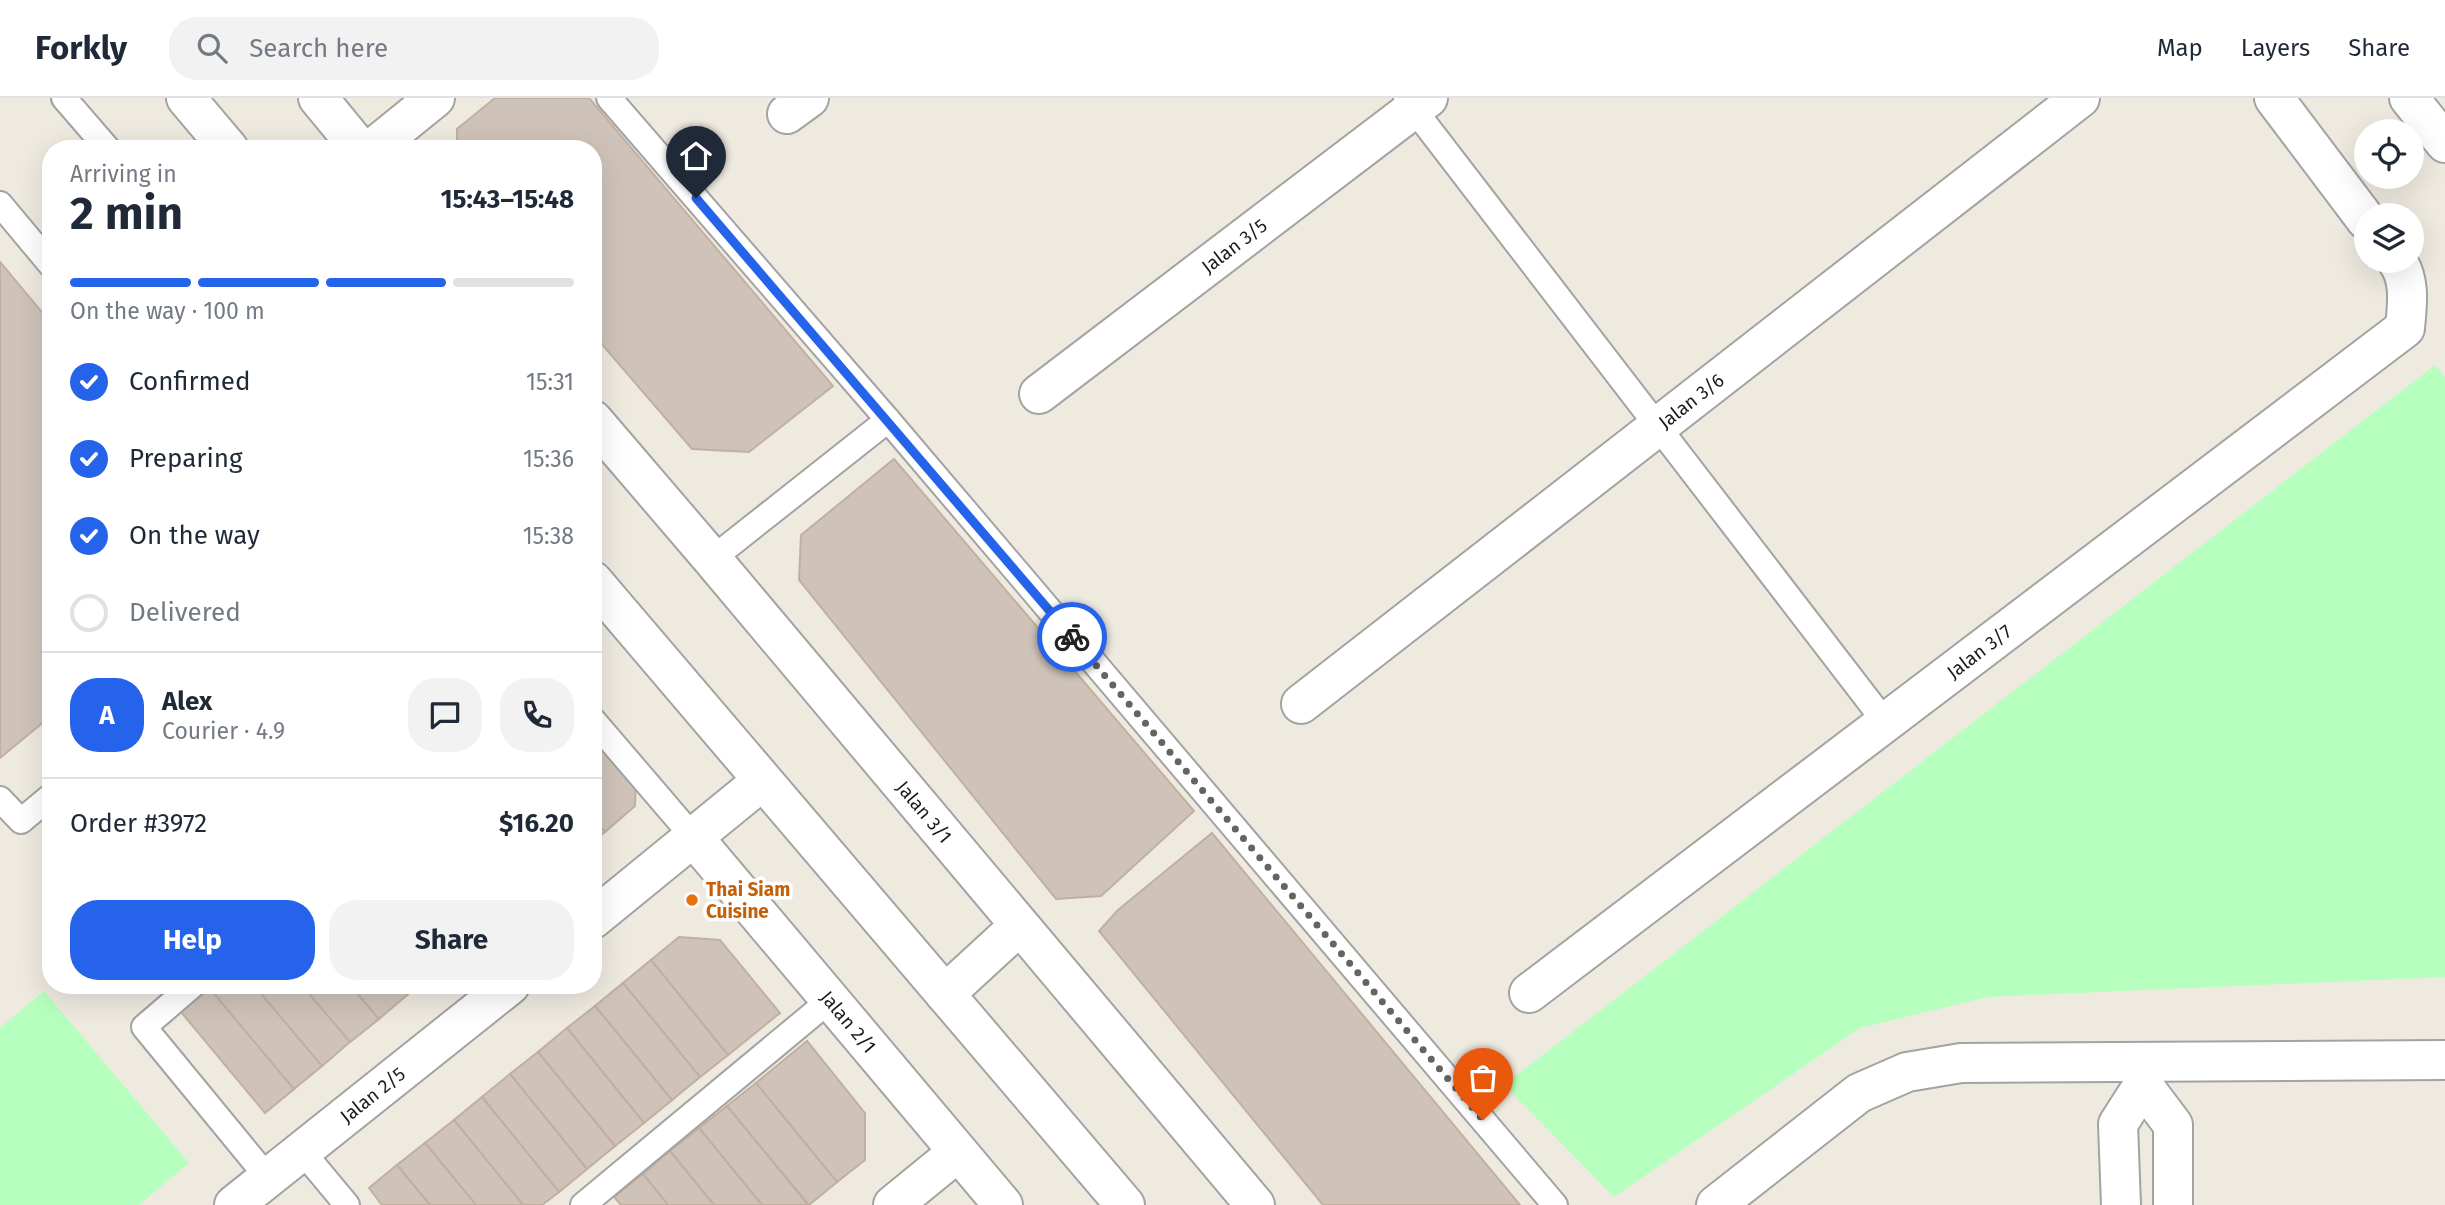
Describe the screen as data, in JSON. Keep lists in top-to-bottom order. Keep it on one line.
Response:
{"streets":{"street":["Jalan 3/5","Jalan 3/6","Jalan 3/7","Jalan 3/1","Jalan 2/1","Jalan 2/5"]},"places":["Thai Siam Cuisine"],"page":{"header":"Forkly","search":"Search here","nav":["Map","Layers","Share"],"heading":["2 min","Arriving in","15:43–15:48"],"panel":["Alex","Courier · 4.9","Order #3972","$16.20"],"bar":"On the way · 100 m","list":[["Confirmed","15:31"],["Preparing","15:36"],["On the way","15:38"],"Delivered"],"round":"A","buttons":["Help","Share"]}}
